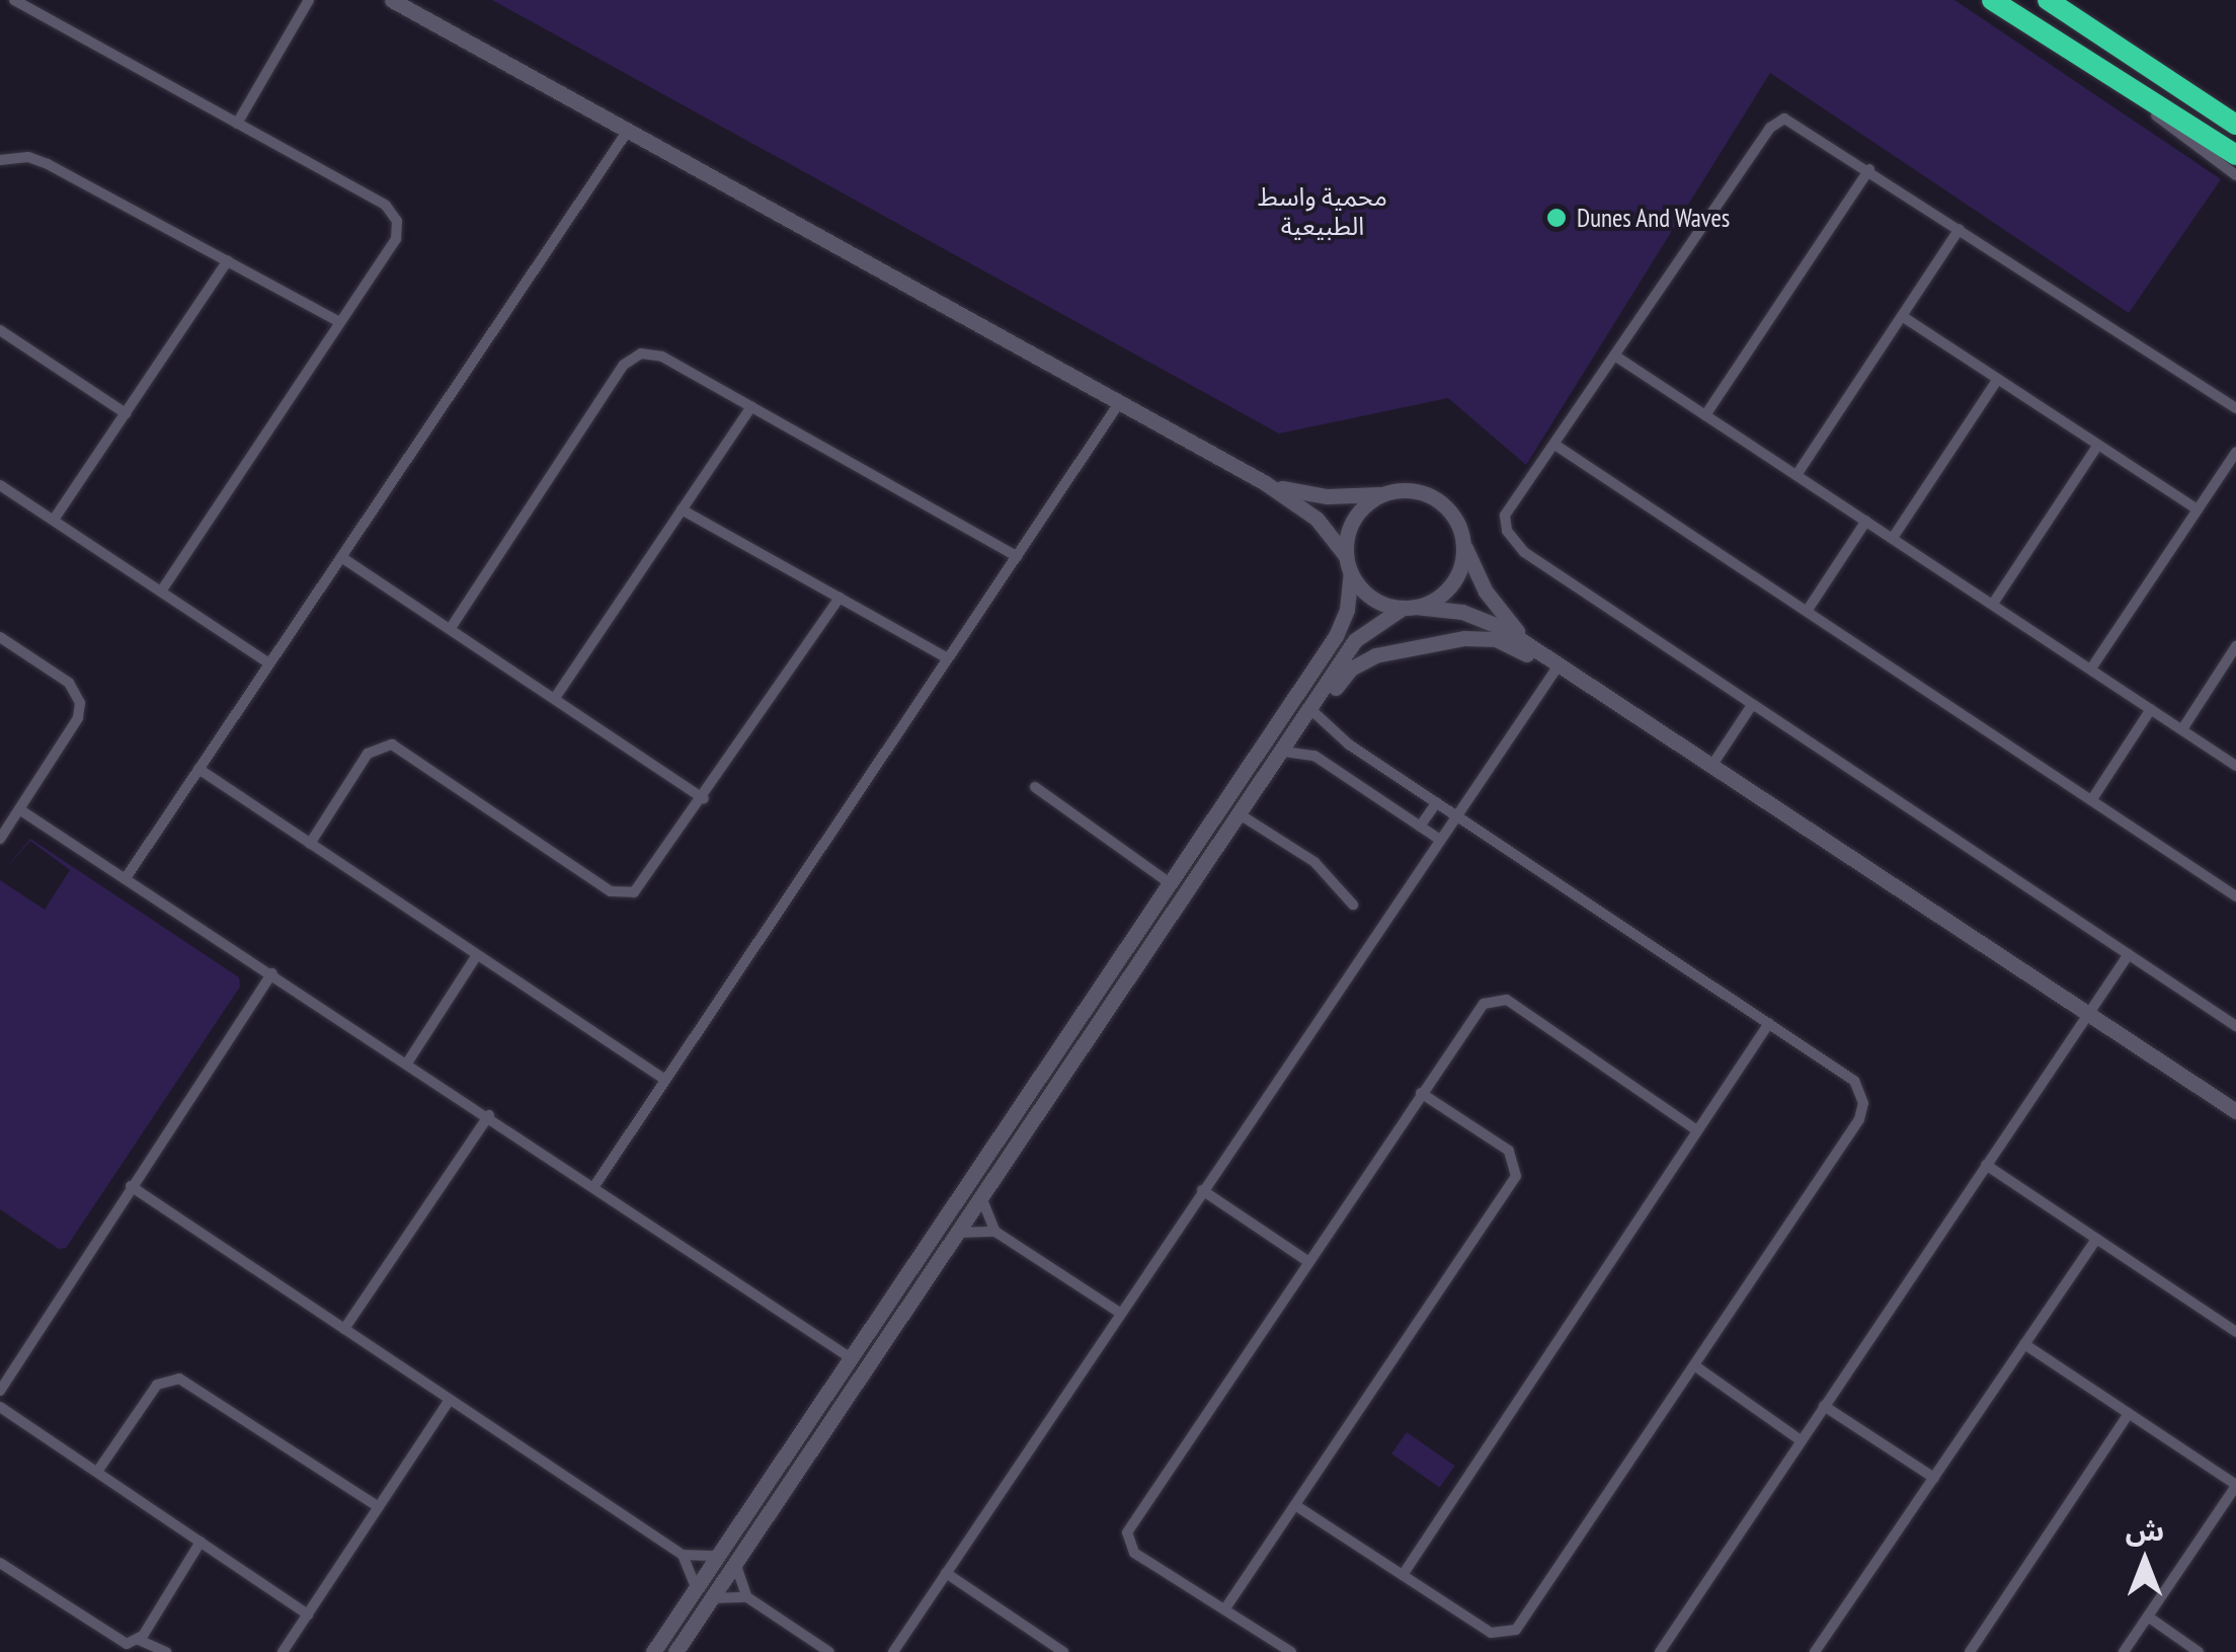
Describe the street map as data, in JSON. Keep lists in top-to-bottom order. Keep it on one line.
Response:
{"parks":["محمية واسط الطبيعية"],"places":["Dunes And Waves"],"north":"top"}
